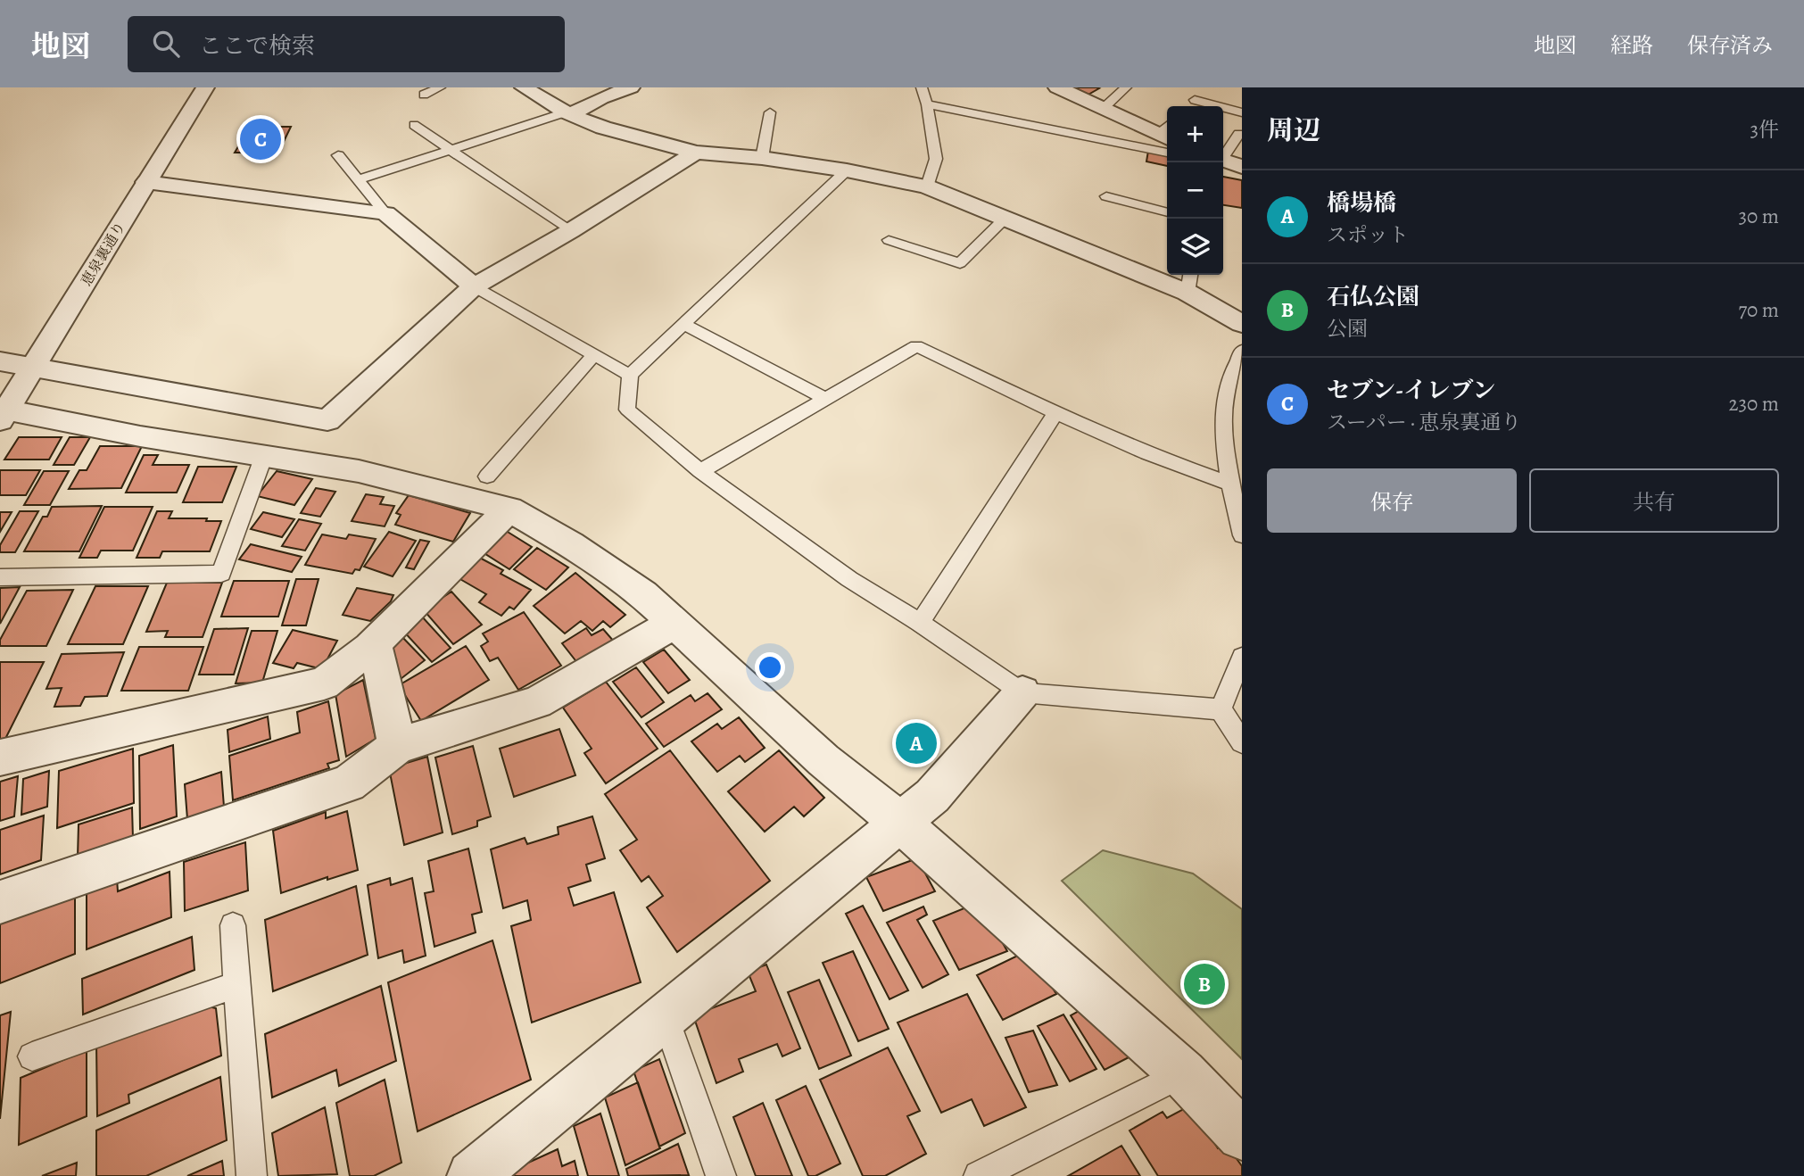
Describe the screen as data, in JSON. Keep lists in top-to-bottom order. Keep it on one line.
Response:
{"streets":{"street":["恵泉裏通り"]},"page":{"header":"地図","search":"ここで検索","nav":["地図","経路","保存済み"],"heading":["周辺","3件"],"map_buttons":["+","−"],"pins":["C","A","B"],"list":[{"mark":"A","name":"橋場橋","note":"スポット","value":"30 m"},{"mark":"B","name":"石仏公園","note":"公園","value":"70 m"},{"mark":"C","name":"セブン-イレブン","note":"スーパー · 恵泉裏通り","value":"230 m"}],"buttons":["保存","共有"]}}
